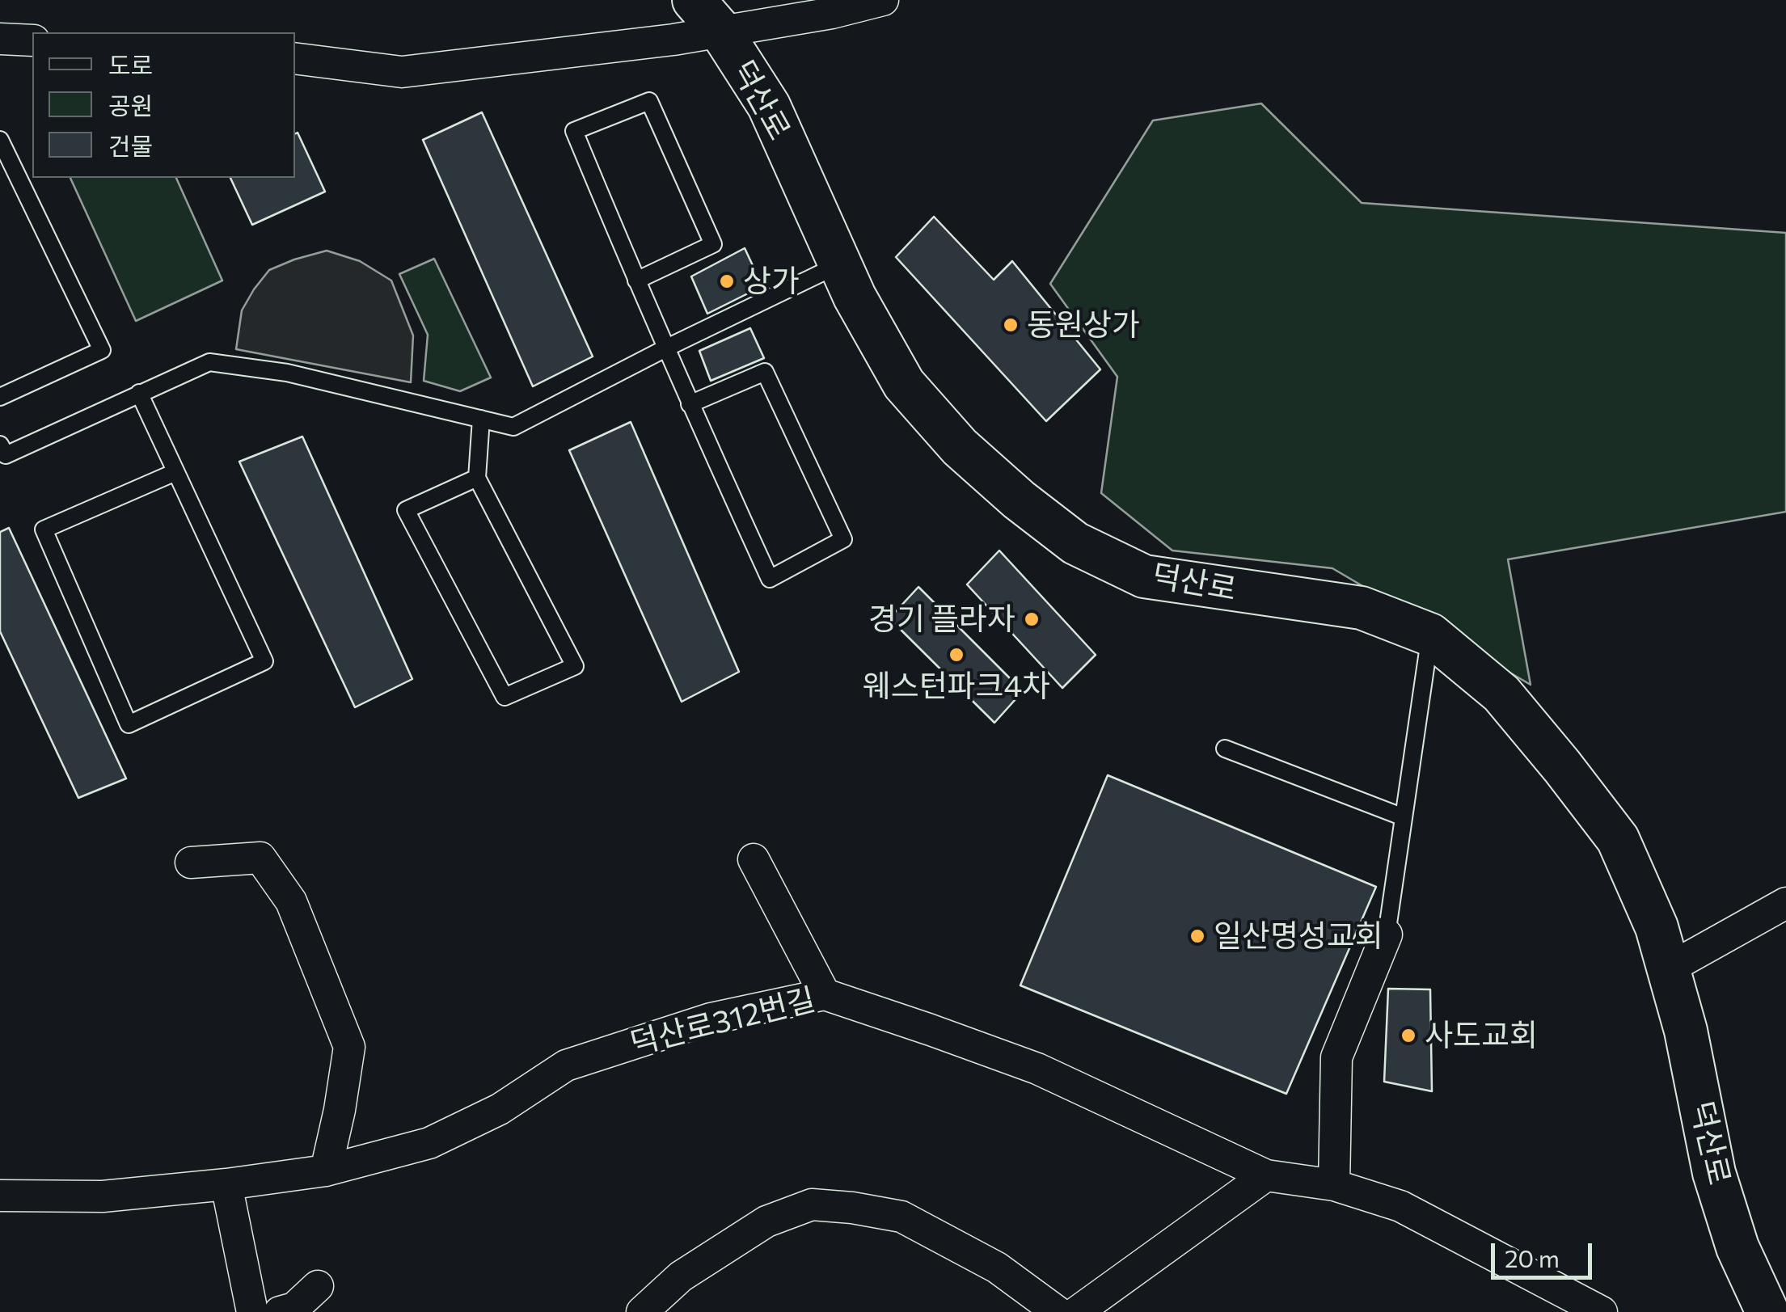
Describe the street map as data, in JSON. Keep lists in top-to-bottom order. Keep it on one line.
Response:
{"streets":{"street":["덕산로","덕산로312번길"]},"places":["상가","동원상가","경기 플라자","웨스턴파크4차","일산명성교회","사도교회"],"legend":["도로","공원","건물"],"scale_bar":"20 m"}
